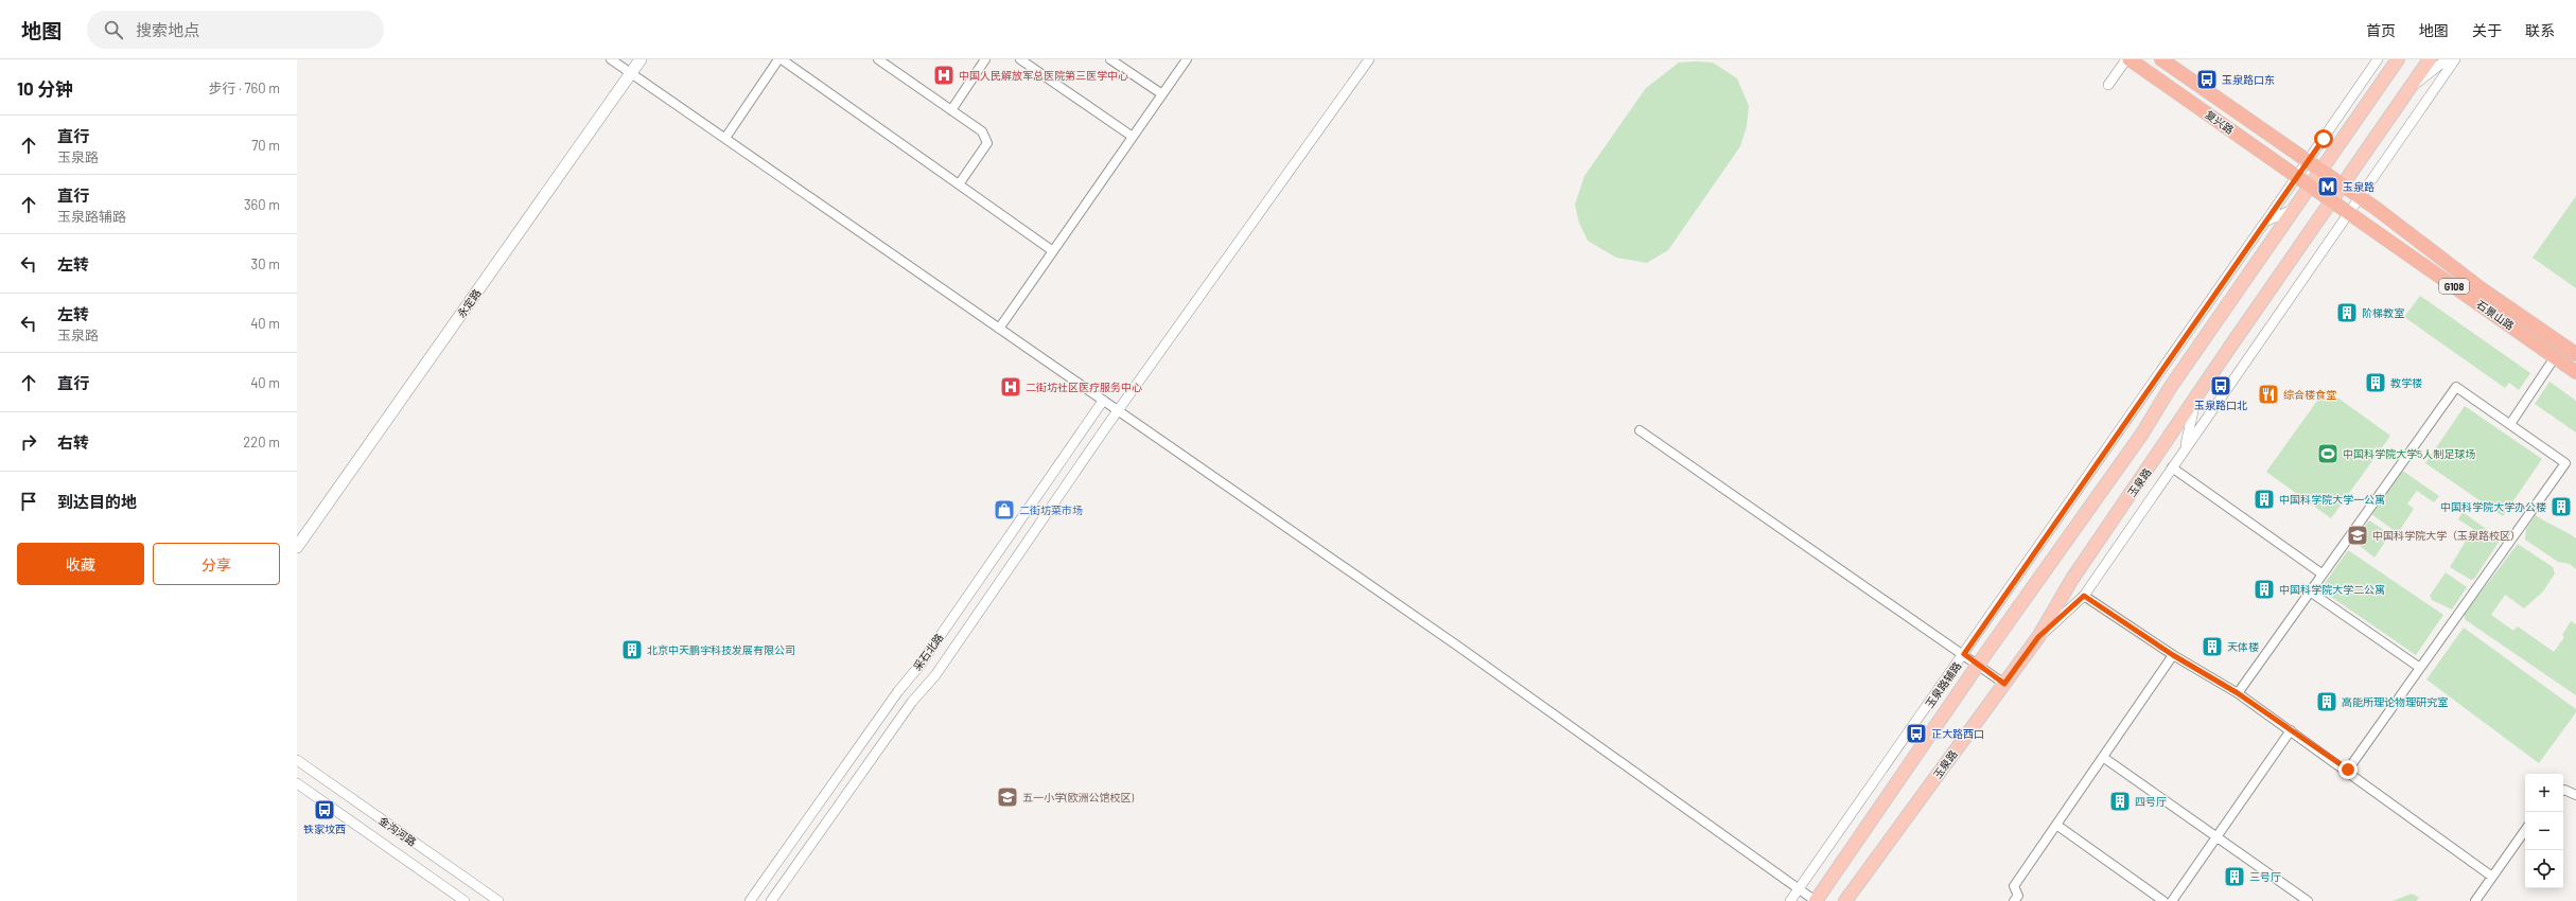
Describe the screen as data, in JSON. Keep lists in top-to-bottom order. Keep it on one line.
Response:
{"streets":{"highway":["复兴路","G108","石景山路"],"main road":["永定路","玉泉路"],"street":["采石北路","玉泉路辅路","金沟河路"]},"crossings":[["复兴路","G108"],["G108","石景山路"],["G108","玉泉路"],["石景山路","玉泉路"]],"places":{"hospital":["中国人民解放军总医院第三医学中心","二街坊社区医疗服务中心"],"bus stop":["玉泉路口东","玉泉路口北","正大路西口","铁家坟西"],"metro station":["玉泉路"],"building":["阶梯教室","教学楼","中国科学院大学一公寓","中国科学院大学办公楼","中国科学院大学二公寓","天体楼","北京中天鹏宇科技发展有限公司","高能所理论物理研究室","四号厅","三号厅"],"restaurant":["综合楼食堂"],"sports":["中国科学院大学5人制足球场"],"shop":["二街坊菜市场"],"school or university":["中国科学院大学（玉泉路校区）","五一小学(欧洲公馆校区)"]},"page":{"header":"地图","search":"搜索地点","nav":["首页","地图","关于","联系"],"heading":["10 分钟","步行 · 760 m"],"list":[["直行","玉泉路","70 m"],["直行","玉泉路辅路","360 m"],["左转","30 m"],["左转","玉泉路","40 m"],["直行","40 m"],["右转","220 m"],"到达目的地"],"buttons":["收藏","分享"],"map_buttons":["+","−"]}}
